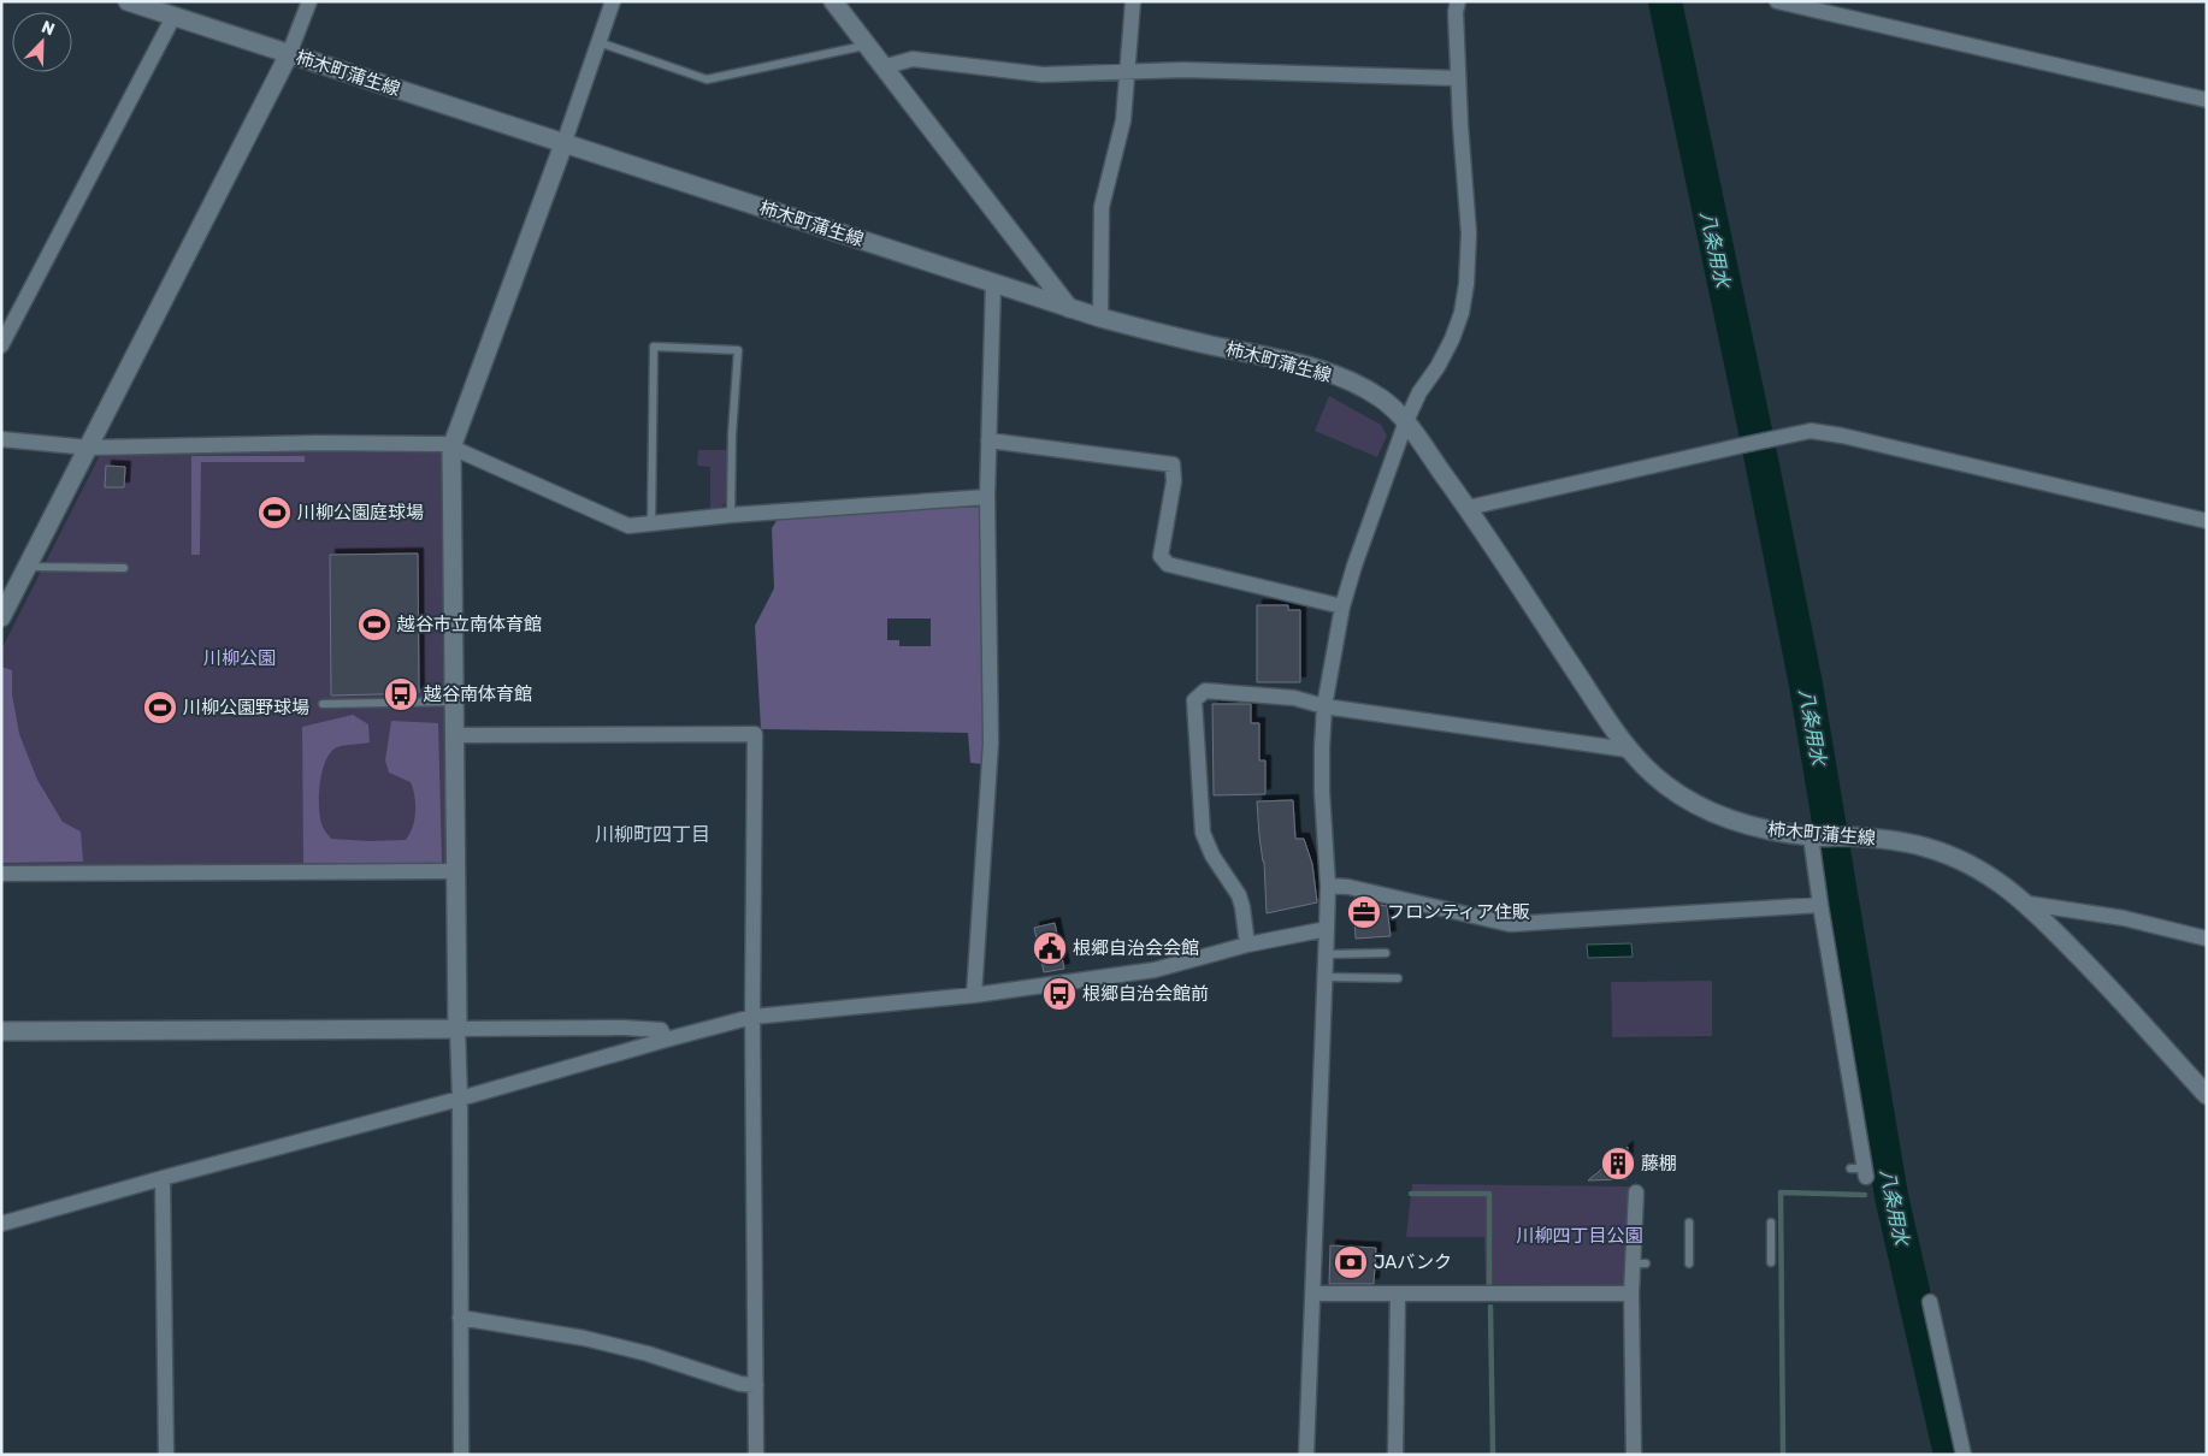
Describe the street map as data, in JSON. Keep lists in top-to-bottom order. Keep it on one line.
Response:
{"streets":{"main road":["柿木町蒲生線"]},"districts":["川柳町四丁目"],"water":["八条用水"],"parks":["川柳公園","川柳四丁目公園"],"places":{"sports":["川柳公園庭球場","越谷市立南体育館","川柳公園野球場"],"bus stop":["越谷南体育館","根郷自治会館前"],"office":["フロンティア住販"],"public building":["根郷自治会会館"],"building":["藤棚"],"bank":["JAバンク"]},"north":"top right"}
